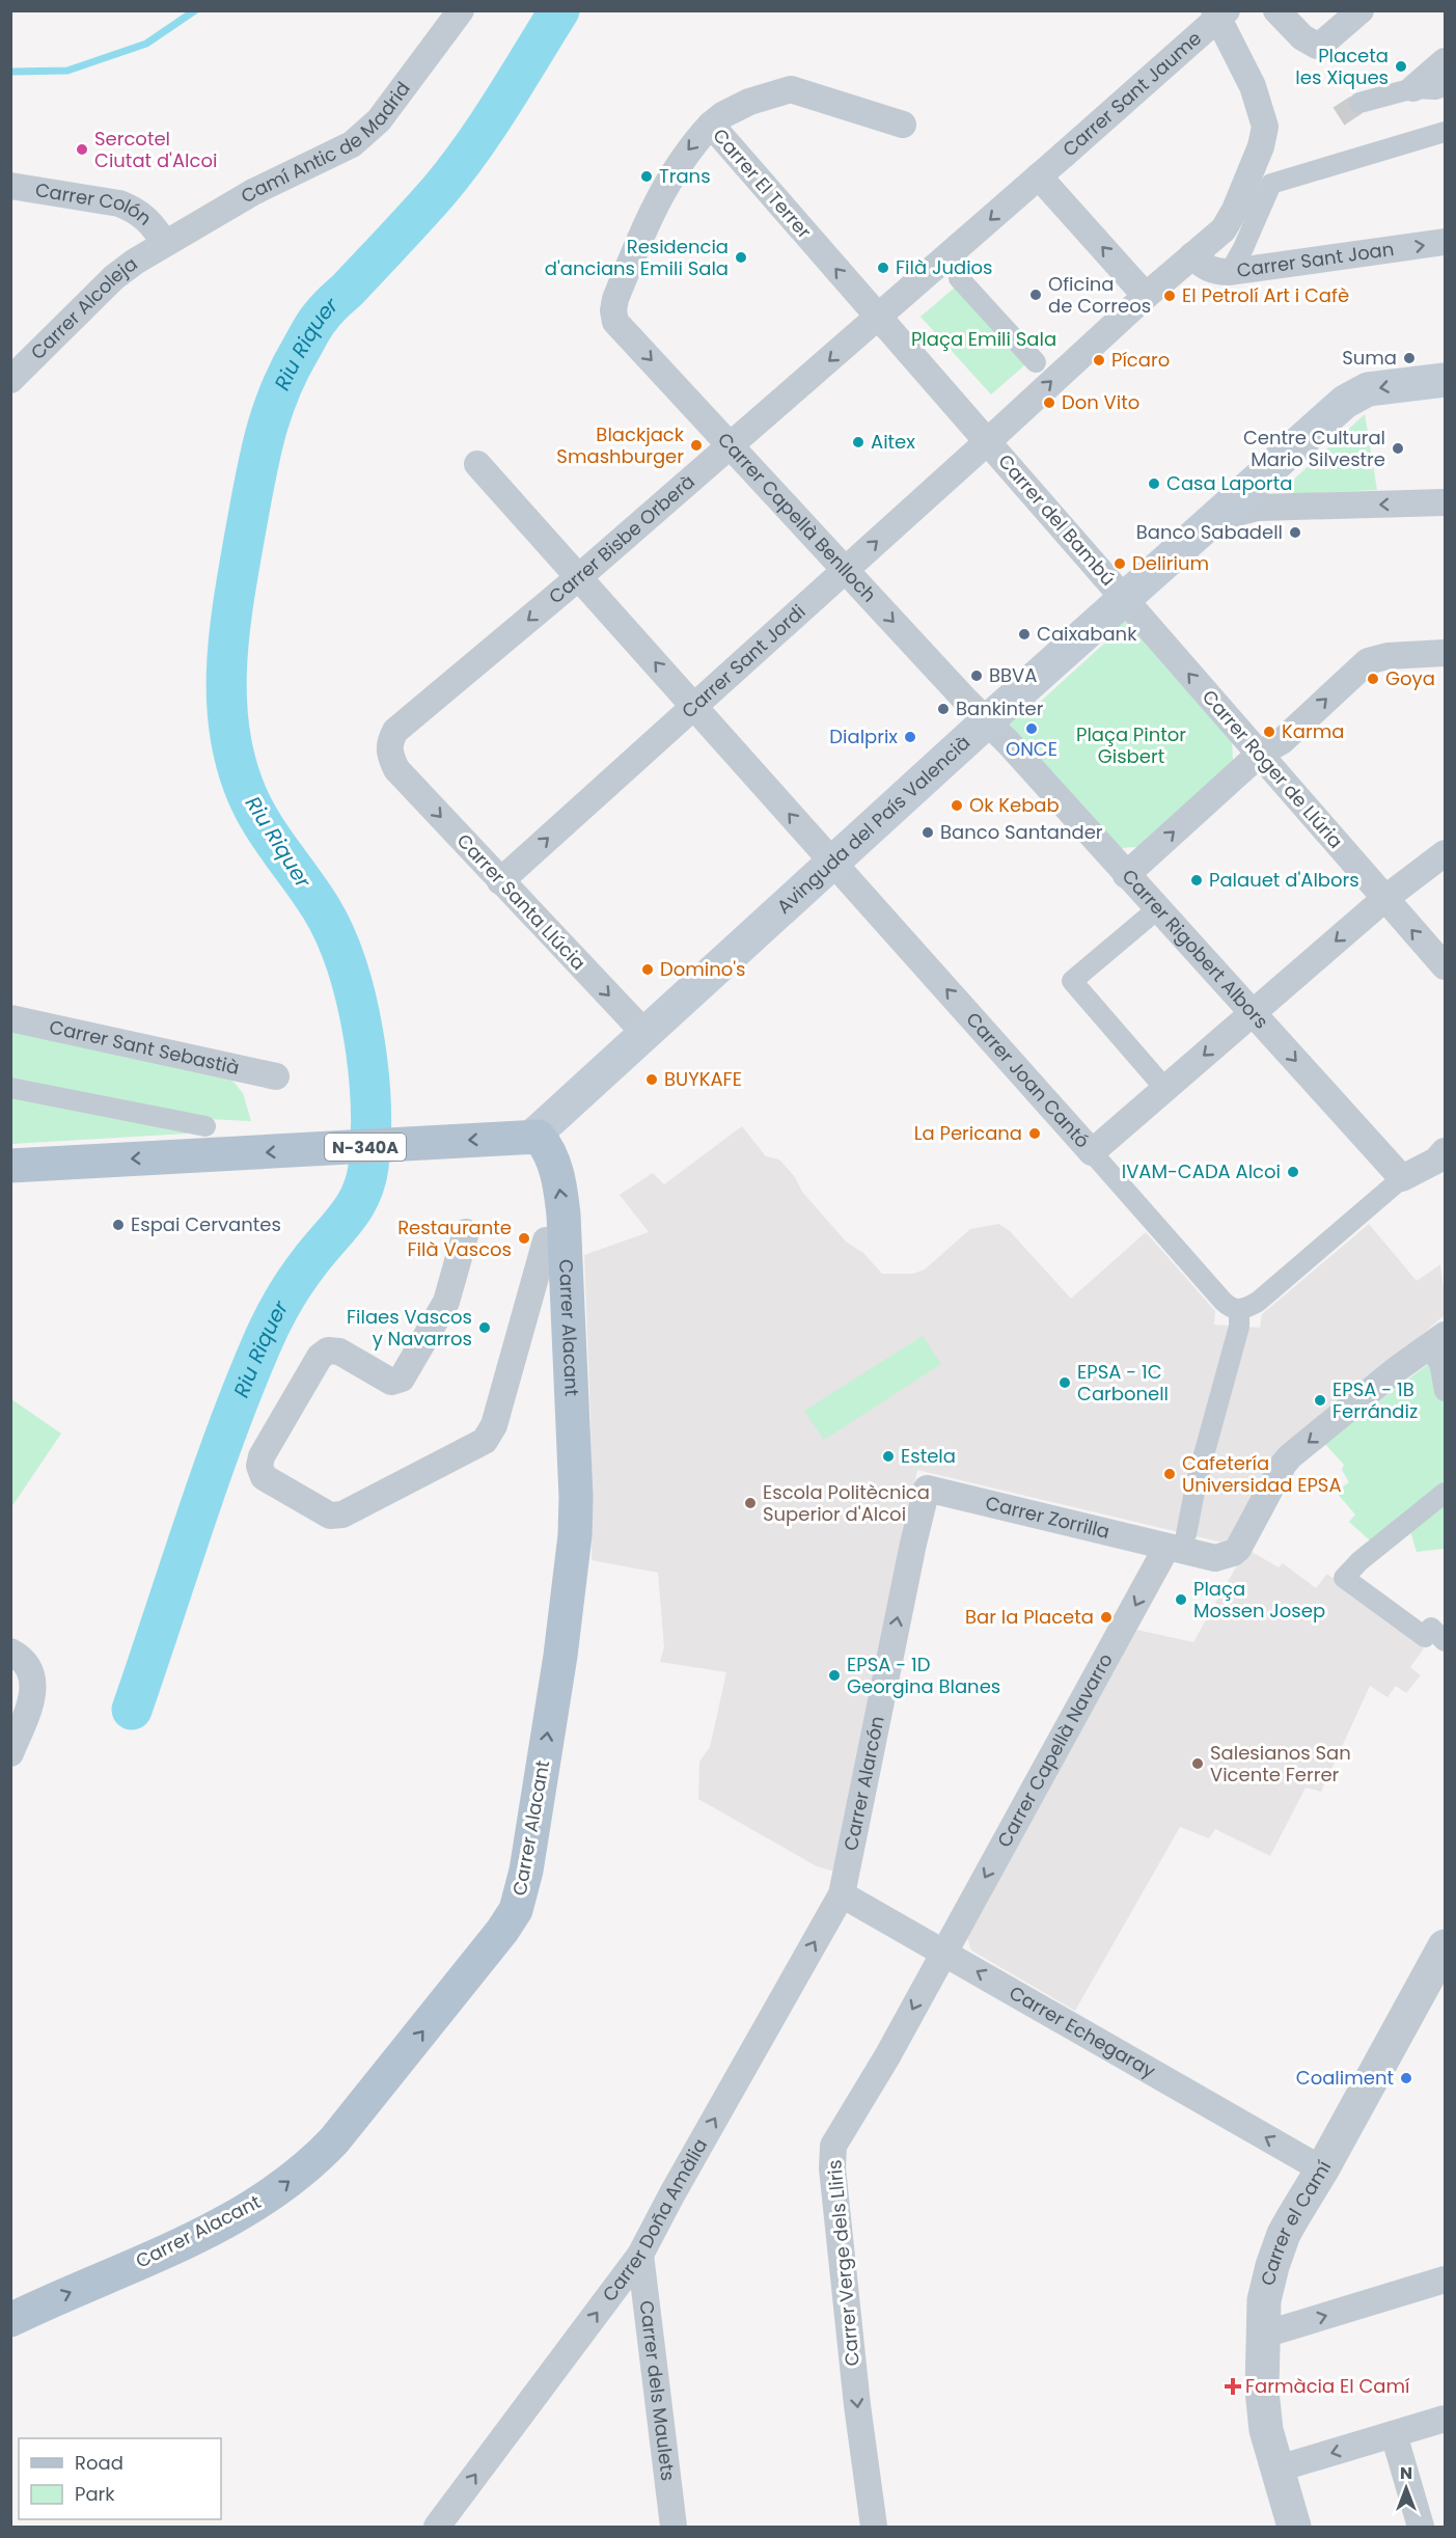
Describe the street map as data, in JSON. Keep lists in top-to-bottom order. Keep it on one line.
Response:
{"streets":{"main road":["Avinguda del País Valencià","N-340A","Carrer Alacant"],"street":["Carrer Sant Jaume","Camí Antic de Madrid","Carrer El Terrer","Carrer Colón","Carrer Sant Joan","Carrer Alcoleja","Carrer Capellà Benlloch","Carrer del Bambú","Carrer Bisbe Orberà","Carrer Sant Jordi","Carrer Roger de Llúria","Carrer Santa Llúcia","Carrer Rigobert Albors","Carrer Sant Sebastià","Carrer Joan Cantó","Carrer Zorrilla","Carrer Capellà Navarro","Carrer Alarcón","Carrer Echegaray","Carrer Doña Amàlia","Carrer el Camí","Carrer Verge dels Lliris","Carrer dels Maulets"]},"crossings":[["Camí Antic de Madrid","Carrer Colón"],["Camí Antic de Madrid","Carrer Alcoleja"],["Carrer El Terrer","Carrer Capellà Benlloch"],["Carrer El Terrer","Carrer Bisbe Orberà"],["Carrer Colón","Carrer Alcoleja"],["Carrer Capellà Benlloch","Carrer Bisbe Orberà"],["Carrer Capellà Benlloch","Carrer Sant Jordi"],["Carrer Capellà Benlloch","Avinguda del País Valencià"],["Carrer Capellà Benlloch","Carrer Rigobert Albors"],["Carrer del Bambú","Carrer Sant Jordi"],["Carrer del Bambú","Carrer Roger de Llúria"],["Carrer del Bambú","Avinguda del País Valencià"],["Carrer Bisbe Orberà","Carrer Santa Llúcia"],["Carrer Bisbe Orberà","Carrer Joan Cantó"],["Carrer Sant Jordi","Carrer Santa Llúcia"],["Carrer Sant Jordi","Carrer Joan Cantó"],["Carrer Roger de Llúria","Avinguda del País Valencià"],["Avinguda del País Valencià","Carrer Santa Llúcia"],["Avinguda del País Valencià","Carrer Rigobert Albors"],["Avinguda del País Valencià","Carrer Joan Cantó"],["Avinguda del País Valencià","N-340A"],["Avinguda del País Valencià","Carrer Alacant"],["N-340A","Carrer Alacant"],["Carrer Zorrilla","Carrer Capellà Navarro"],["Carrer Zorrilla","Carrer Alarcón"],["Carrer Capellà Navarro","Carrer Echegaray"],["Carrer Capellà Navarro","Carrer Verge dels Lliris"],["Carrer Alarcón","Carrer Echegaray"],["Carrer Alarcón","Carrer Doña Amàlia"],["Carrer Echegaray","Carrer Doña Amàlia"],["Carrer Echegaray","Carrer el Camí"],["Carrer Echegaray","Carrer Verge dels Lliris"],["Carrer Doña Amàlia","Carrer dels Maulets"]],"one_way":["Carrer Capellà Benlloch","Carrer Bisbe Orberà","Carrer Sant Jordi","Carrer Roger de Llúria","Carrer Santa Llúcia","Carrer Rigobert Albors","Carrer Joan Cantó","Carrer Alacant","Carrer Capellà Navarro","Carrer Alarcón","Carrer Echegaray","Carrer Doña Amàlia","Carrer Verge dels Lliris"],"water":["Riu Riquer"],"parks":["Plaça Emili Sala","Plaça Pintor Gisbert"],"places":{"other":["Placeta les Xiques","Sercotel Ciutat d'Alcoi","Trans","Residencia d'ancians Emili Sala","Filà Judios","Oficina de Correos","El Petrolí Art i Cafè","Suma","Pícaro","Don Vito","Aitex","Blackjack Smashburger","Centre Cultural Mario Silvestre","Casa Laporta","Banco Sabadell","Delirium","Caixabank","BBVA","Goya","Bankinter","ONCE","Karma","Dialprix","Ok Kebab","Banco Santander","Palauet d'Albors","Domino's","BUYKAFE","La Pericana","IVAM-CADA Alcoi","Espai Cervantes","Restaurante Filà Vascos","Filaes Vascos y Navarros","EPSA - 1C Carbonell","EPSA - 1B Ferrándiz","Estela","Cafetería Universidad EPSA","Escola Politècnica Superior d'Alcoi","Plaça Mossen Josep","Bar la Placeta","EPSA - 1D Georgina Blanes","Salesianos San Vicente Ferrer","Coaliment"],"health":["Farmàcia El Camí"]},"legend":["Road","Park"],"north":"top"}
